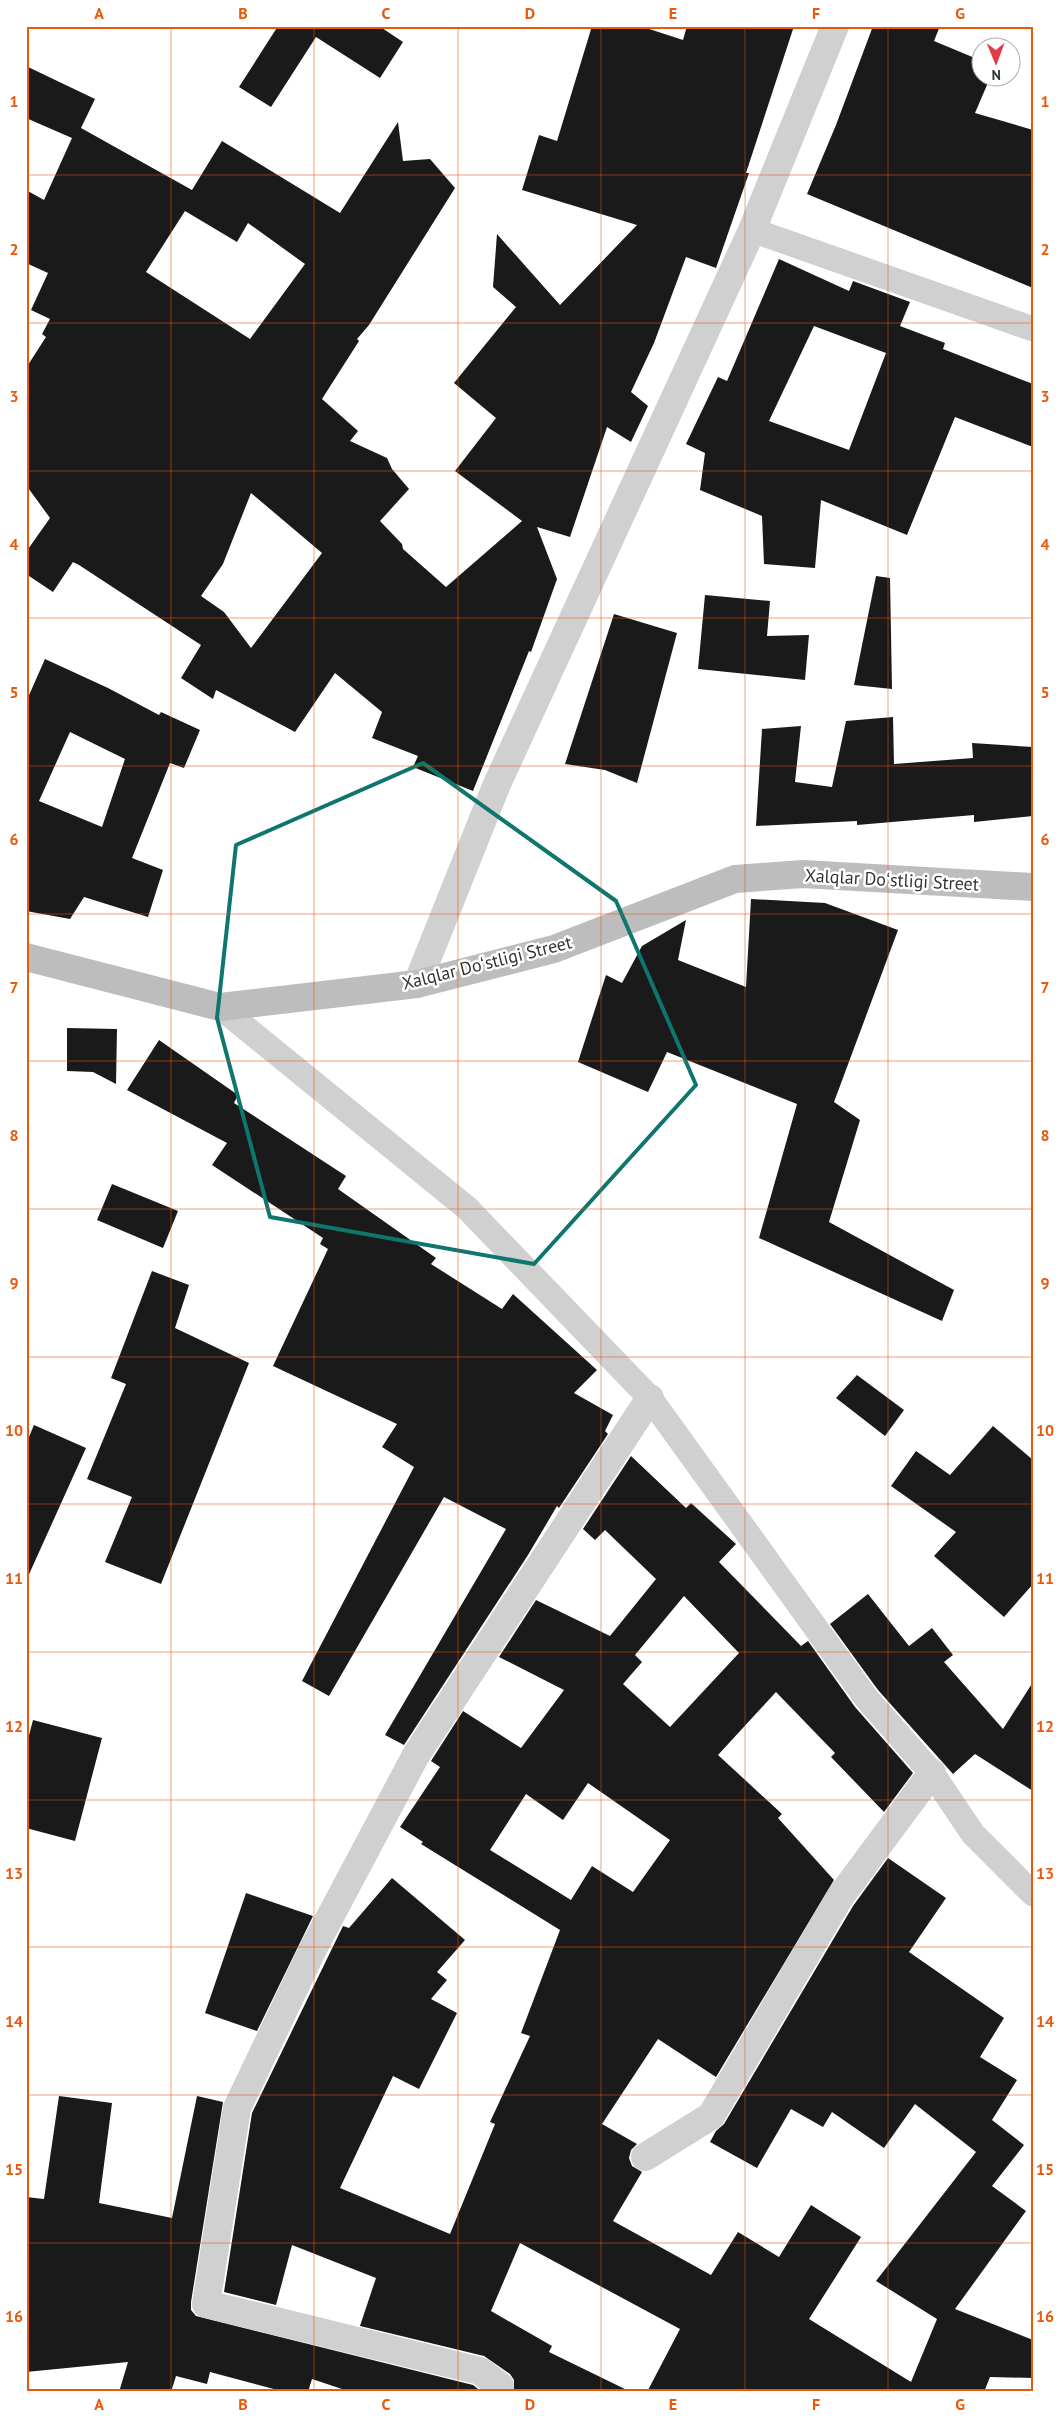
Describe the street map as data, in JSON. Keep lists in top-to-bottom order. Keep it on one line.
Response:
{"streets":{"main road":["Xalqlar Doʻstligi Street"]},"north":"bottom","grid":{"columns":["A","B","C","D","E","F","G"],"rows":["1","2","3","4","5","6","7","8","9","10","11","12","13","14","15","16"]}}
